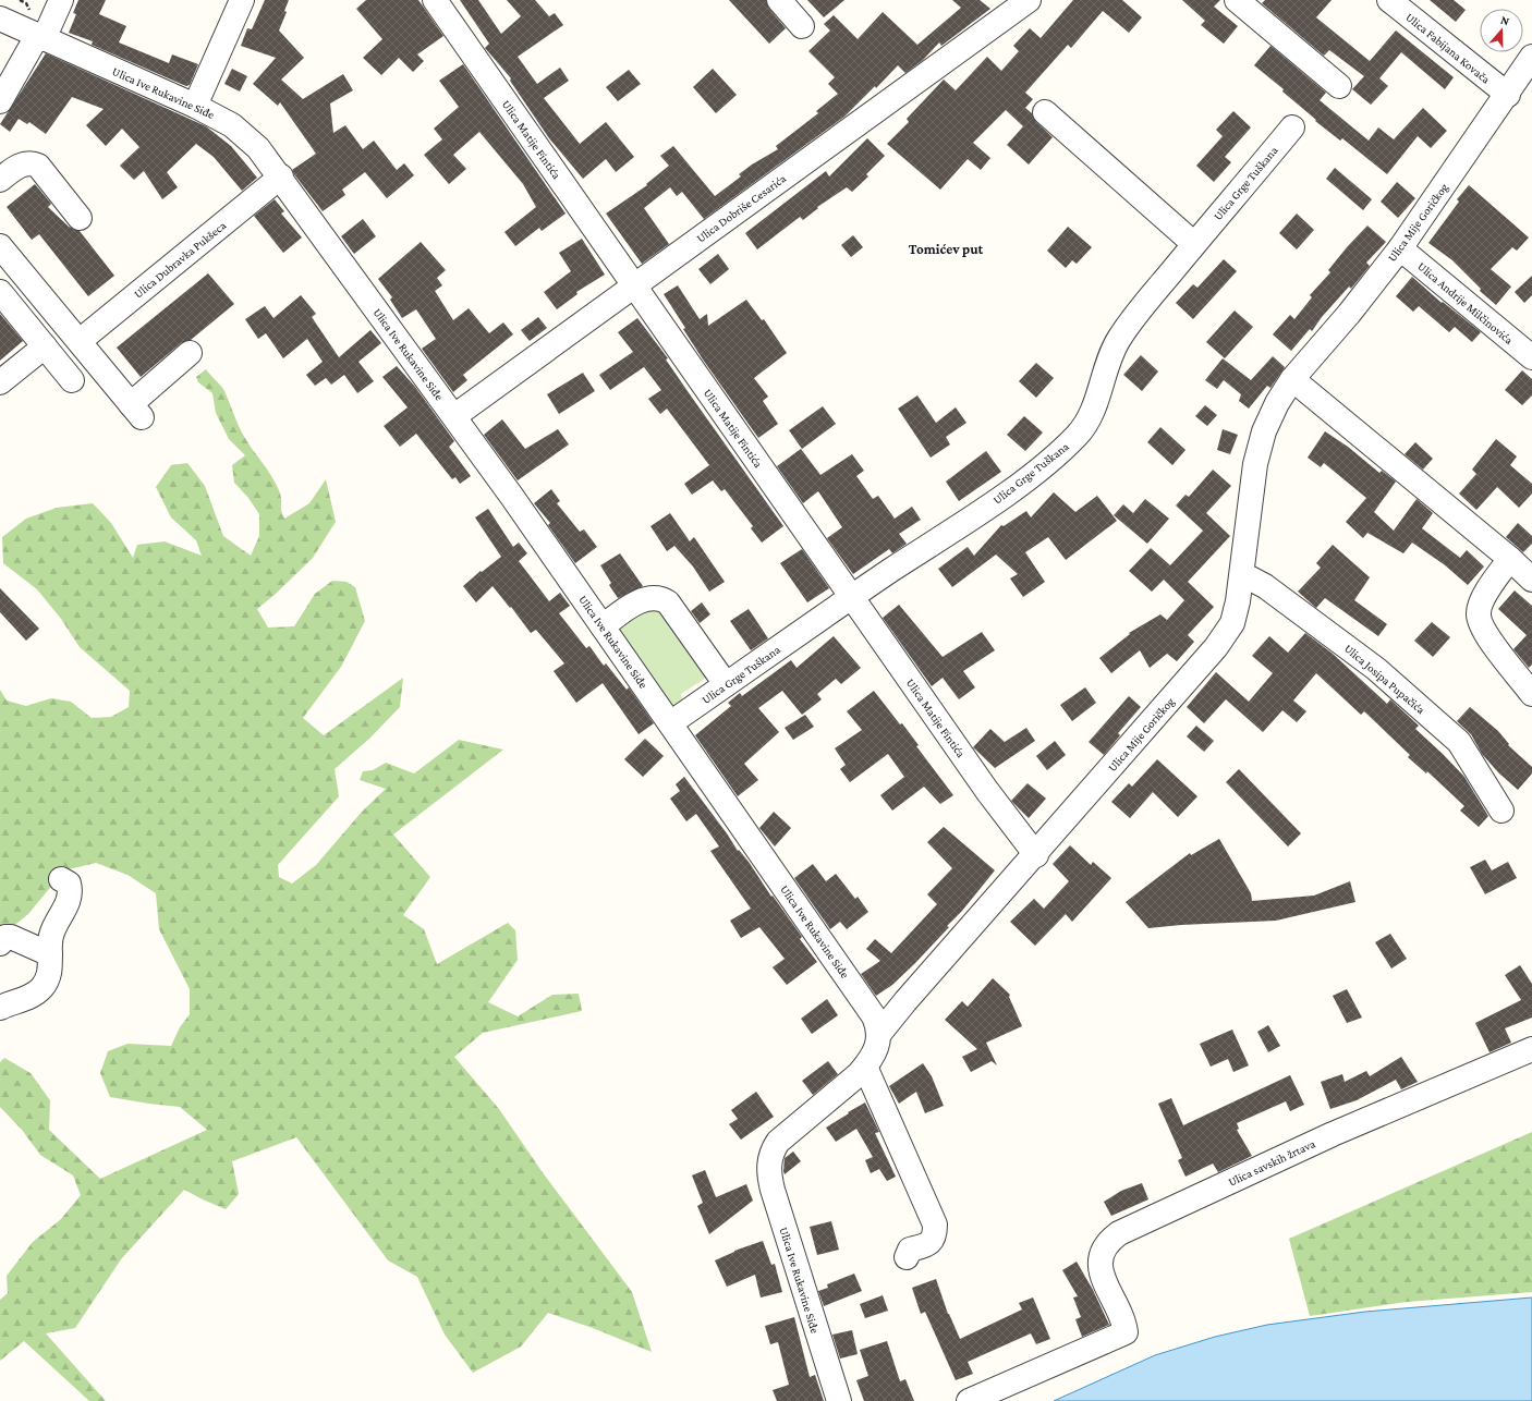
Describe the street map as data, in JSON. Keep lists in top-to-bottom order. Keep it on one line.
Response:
{"streets":{"street":["Ulica Fabijana Kovača","Ulica Ive Rukavine Siđe","Ulica Matije Fintića","Ulica Grge Tuškana","Ulica Dobriše Cesarića","Ulica Mije Goričkog","Ulica Dubravka Pukšeca","Ulica Andrije Milčinovića","Ulica Josipa Pupačića","Ulica savskih žrtava"]},"crossings":[["Ulica Fabijana Kovača","Ulica Mije Goričkog"],["Ulica Ive Rukavine Siđe","Ulica Grge Tuškana"],["Ulica Ive Rukavine Siđe","Ulica Dobriše Cesarića"],["Ulica Ive Rukavine Siđe","Ulica Mije Goričkog"],["Ulica Ive Rukavine Siđe","Ulica Dubravka Pukšeca"],["Ulica Matije Fintića","Ulica Grge Tuškana"],["Ulica Matije Fintića","Ulica Dobriše Cesarića"],["Ulica Matije Fintića","Ulica Mije Goričkog"],["Ulica Mije Goričkog","Ulica Andrije Milčinovića"],["Ulica Mije Goričkog","Ulica Josipa Pupačića"]],"districts":["Tomićev put"],"north":"top"}
